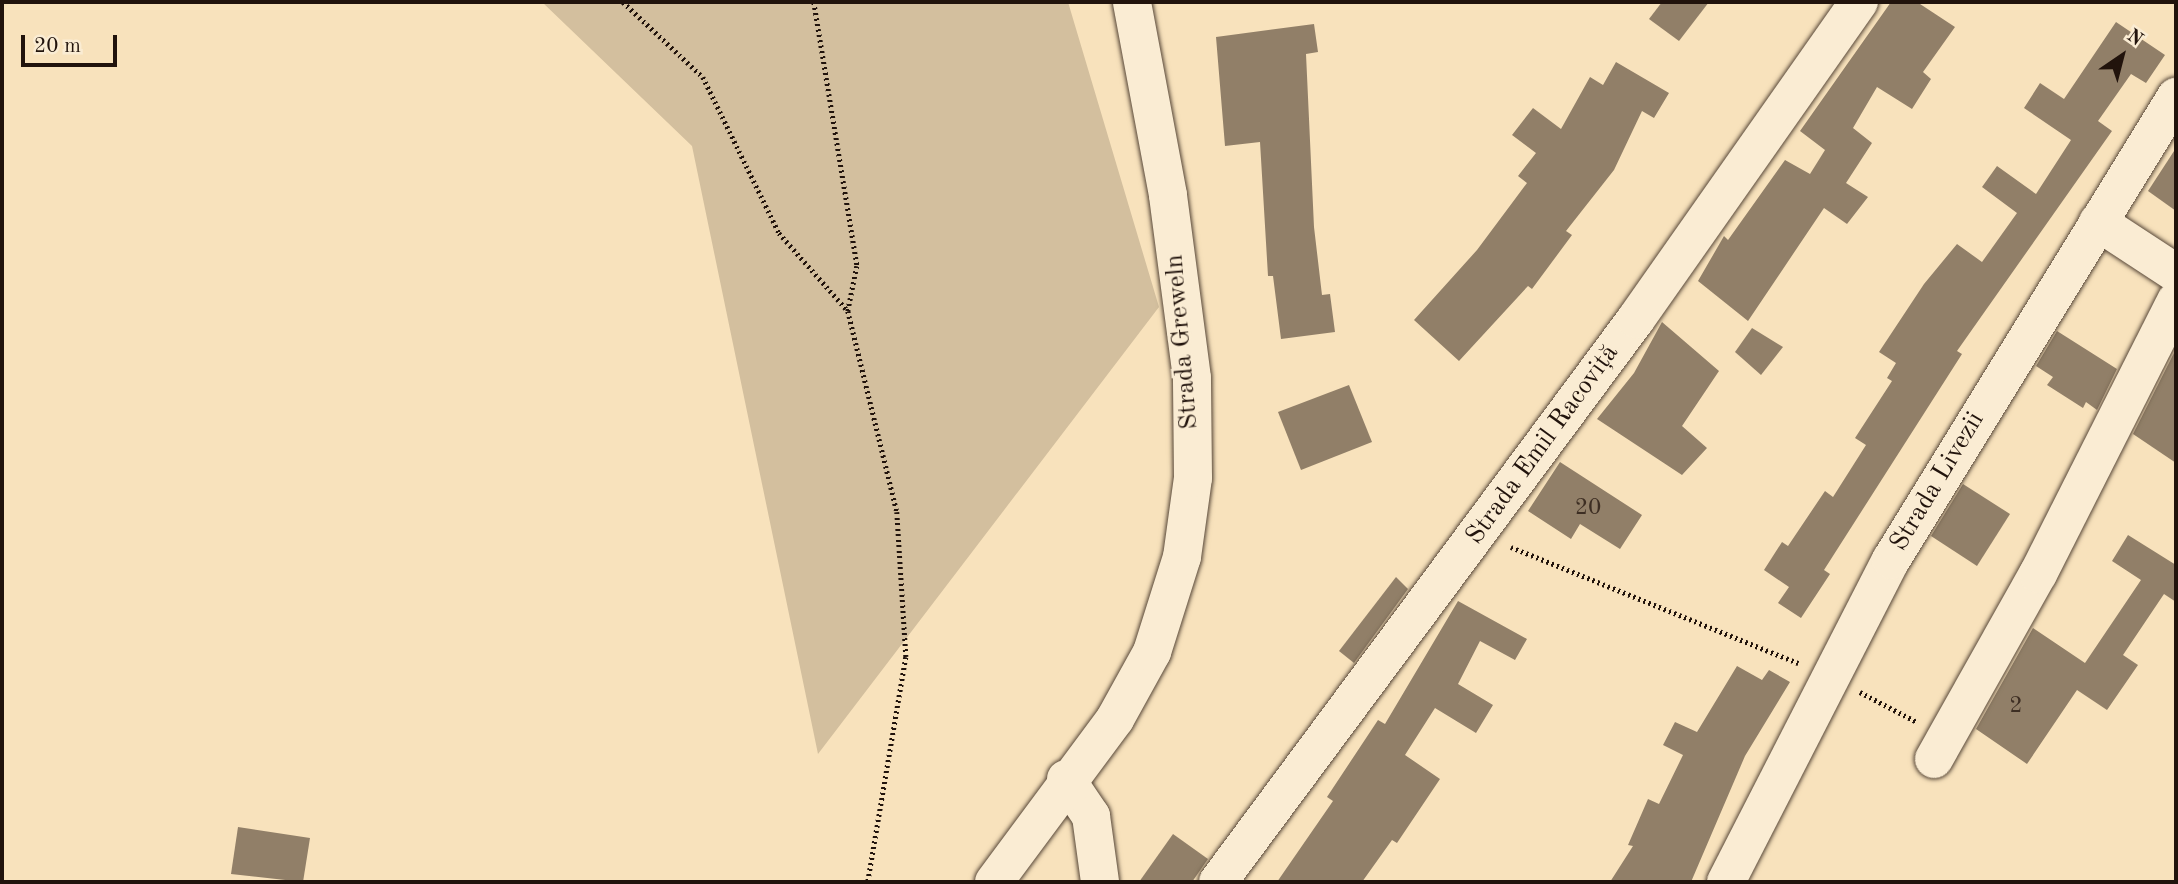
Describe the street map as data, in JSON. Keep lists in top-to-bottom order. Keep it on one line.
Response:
{"streets":{"street":["Strada Greweln","Strada Emil Racoviță","Strada Livezii"]},"house_numbers":["20","2"],"scale_bar":"20 m","north":"top right"}
